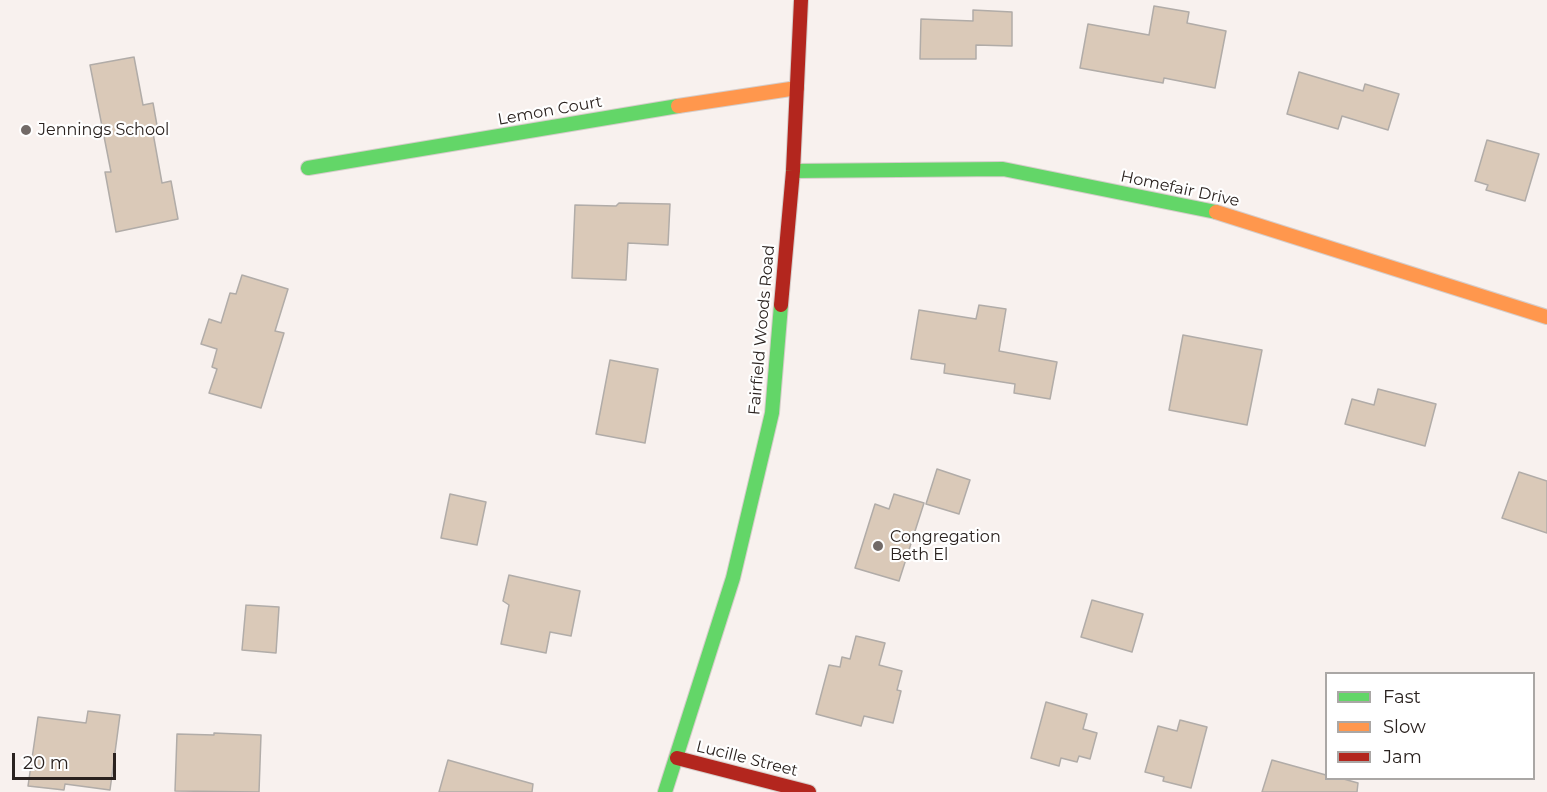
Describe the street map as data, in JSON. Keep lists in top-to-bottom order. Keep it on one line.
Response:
{"streets":{"street":["Lemon Court","Homefair Drive","Fairfield Woods Road","Lucille Street"]},"crossings":[["Lemon Court","Fairfield Woods Road"],["Homefair Drive","Fairfield Woods Road"],["Fairfield Woods Road","Lucille Street"]],"places":["Jennings School","Congregation Beth El"],"legend":["Fast","Slow","Jam"],"scale_bar":"20 m"}
